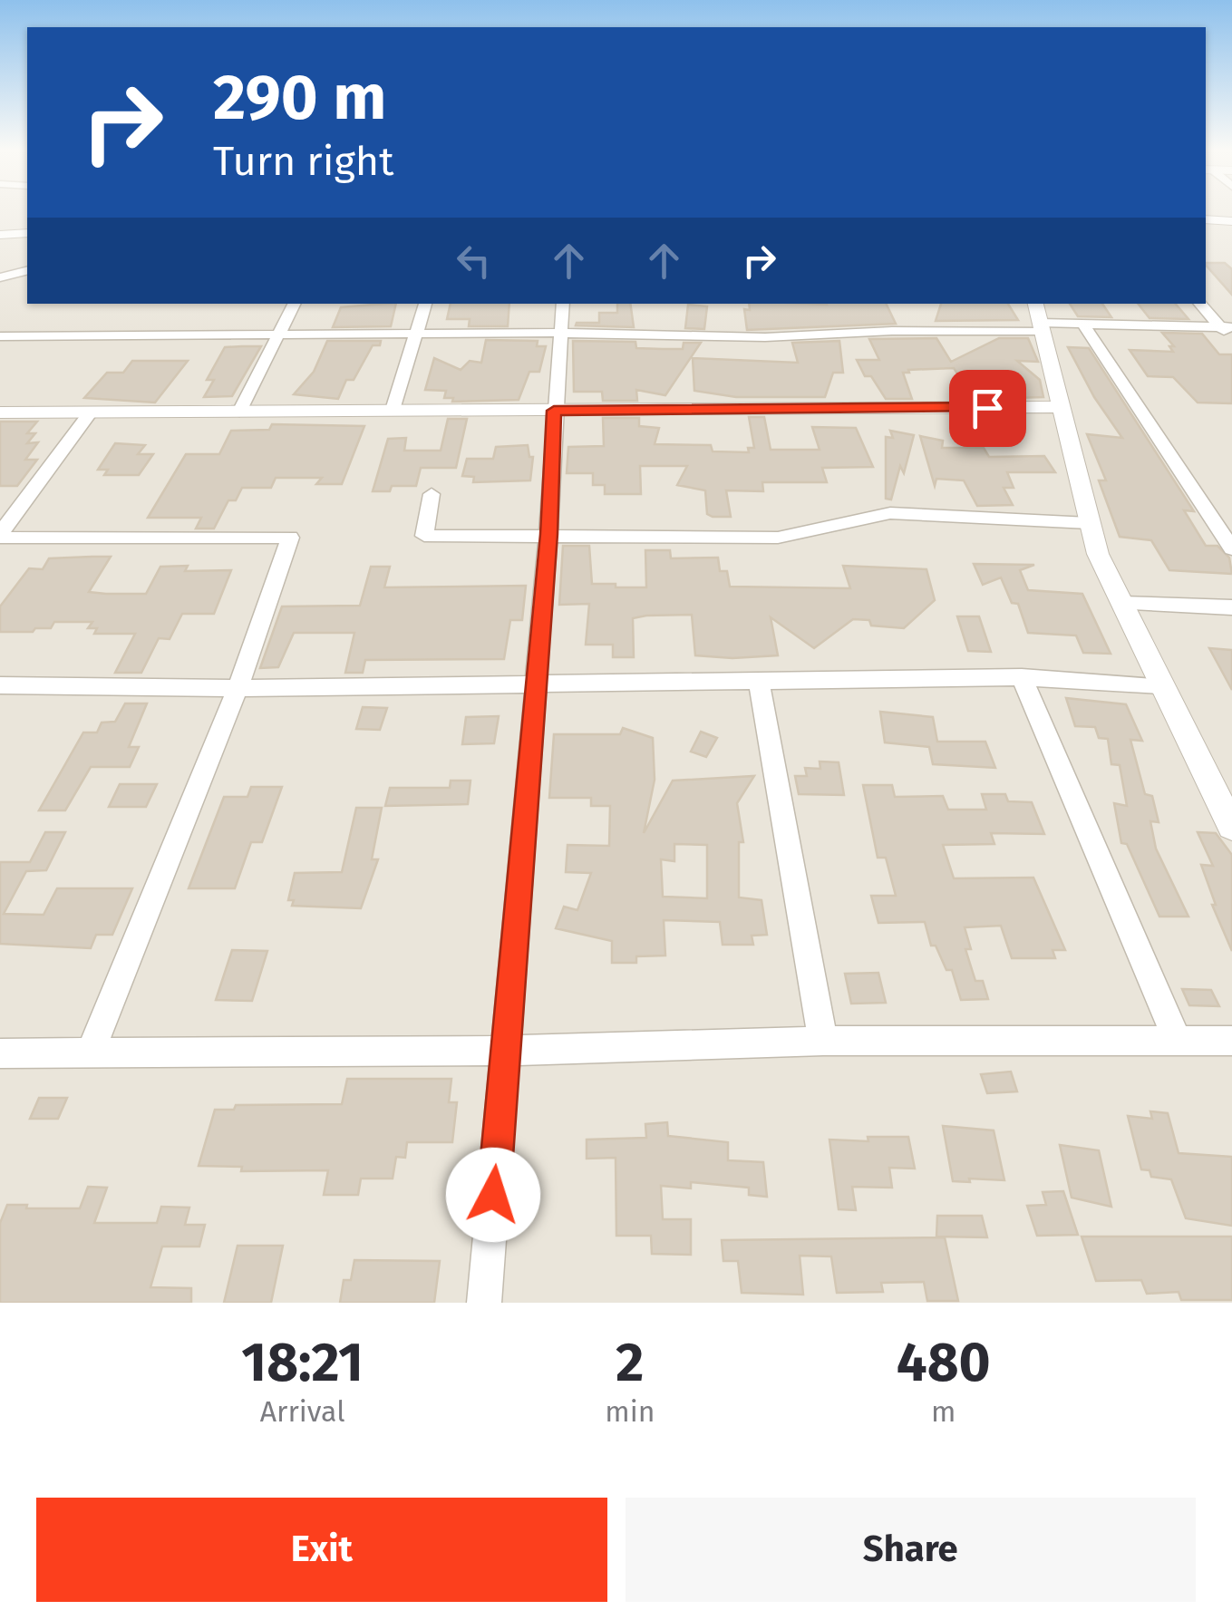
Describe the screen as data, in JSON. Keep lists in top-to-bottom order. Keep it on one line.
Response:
{"page":{"turn":["290 m","Turn right"],"eta":["18:21","Arrival","2","min","480","m"],"buttons":["Exit","Share"]}}
